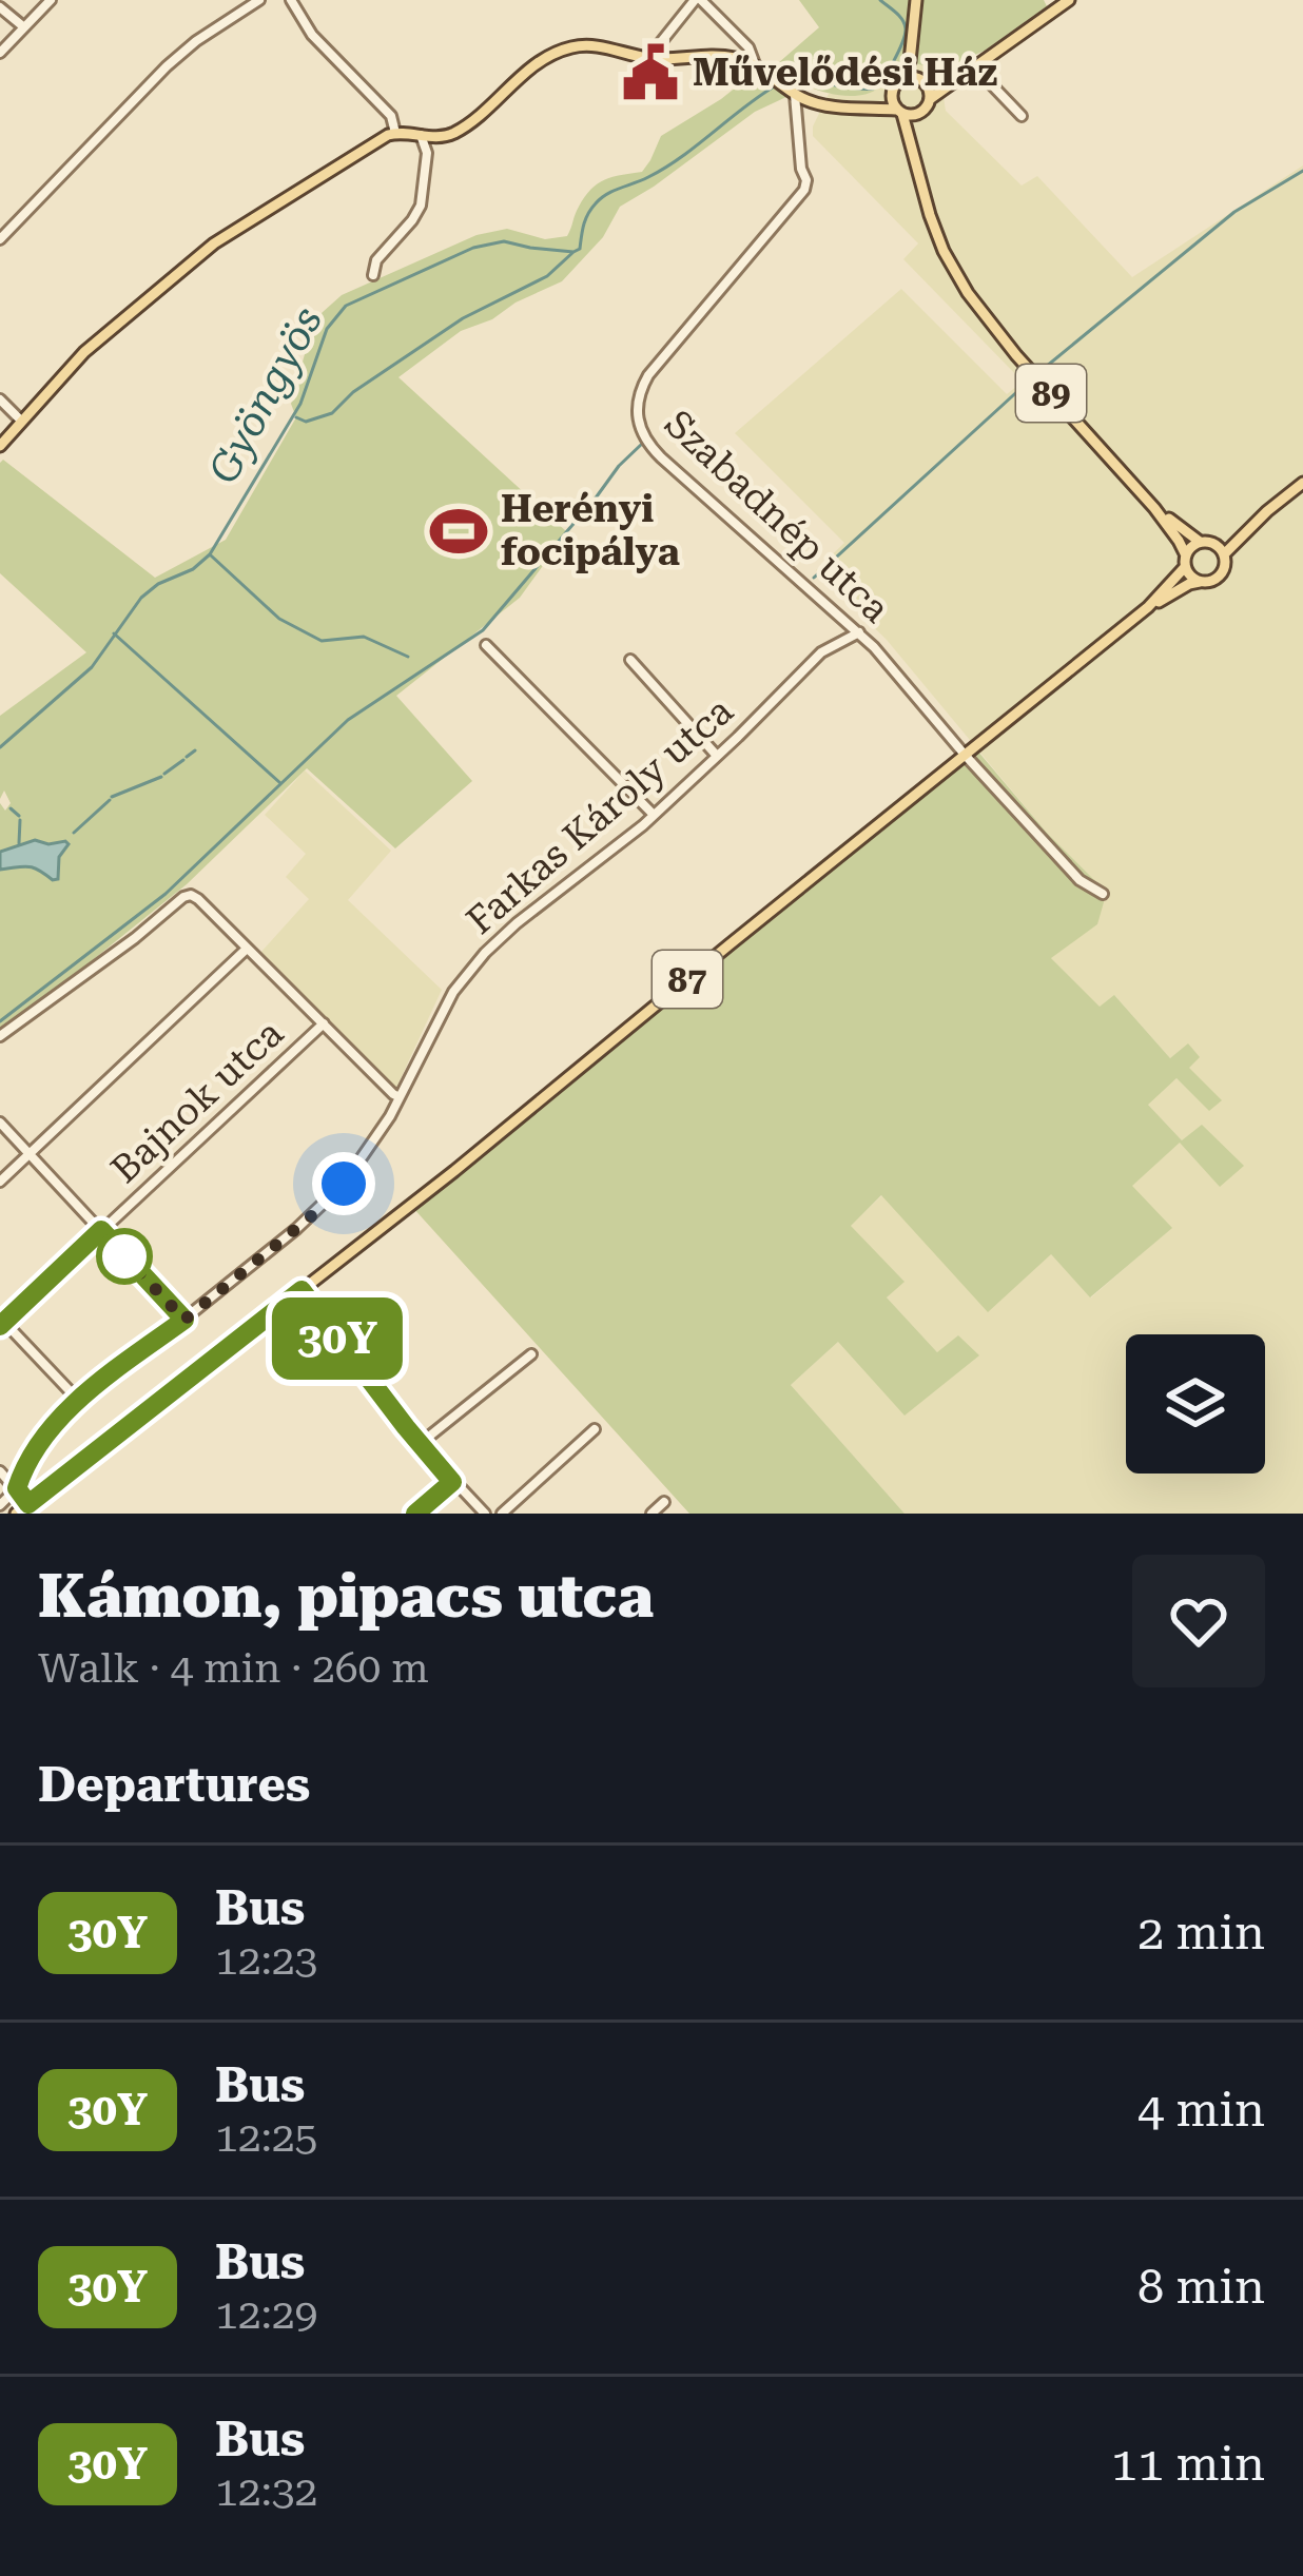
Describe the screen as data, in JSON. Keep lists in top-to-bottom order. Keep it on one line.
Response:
{"streets":{"main road":["89","87"],"street":["Szabadnép utca","Farkas Károly utca","Bajnok utca"]},"crossings":[["89","87"],["Szabadnép utca","Farkas Károly utca"],["Szabadnép utca","87"]],"water":["Gyöngyös"],"places":{"public building":["Művelődési Ház"],"sports":["Herényi focipálya"]},"lines":["bus line 30Y"],"page":{"on_map":"30Y","heading":[["Kámon, pipacs utca","Walk · 4 min · 260 m"],"Departures"],"list":[{"mark":"30Y","name":"Bus","note":"12:23","value":"2 min"},{"mark":"30Y","name":"Bus","note":"12:25","value":"4 min"},{"mark":"30Y","name":"Bus","note":"12:29","value":"8 min"},{"mark":"30Y","name":"Bus","note":"12:32","value":"11 min"}]}}
